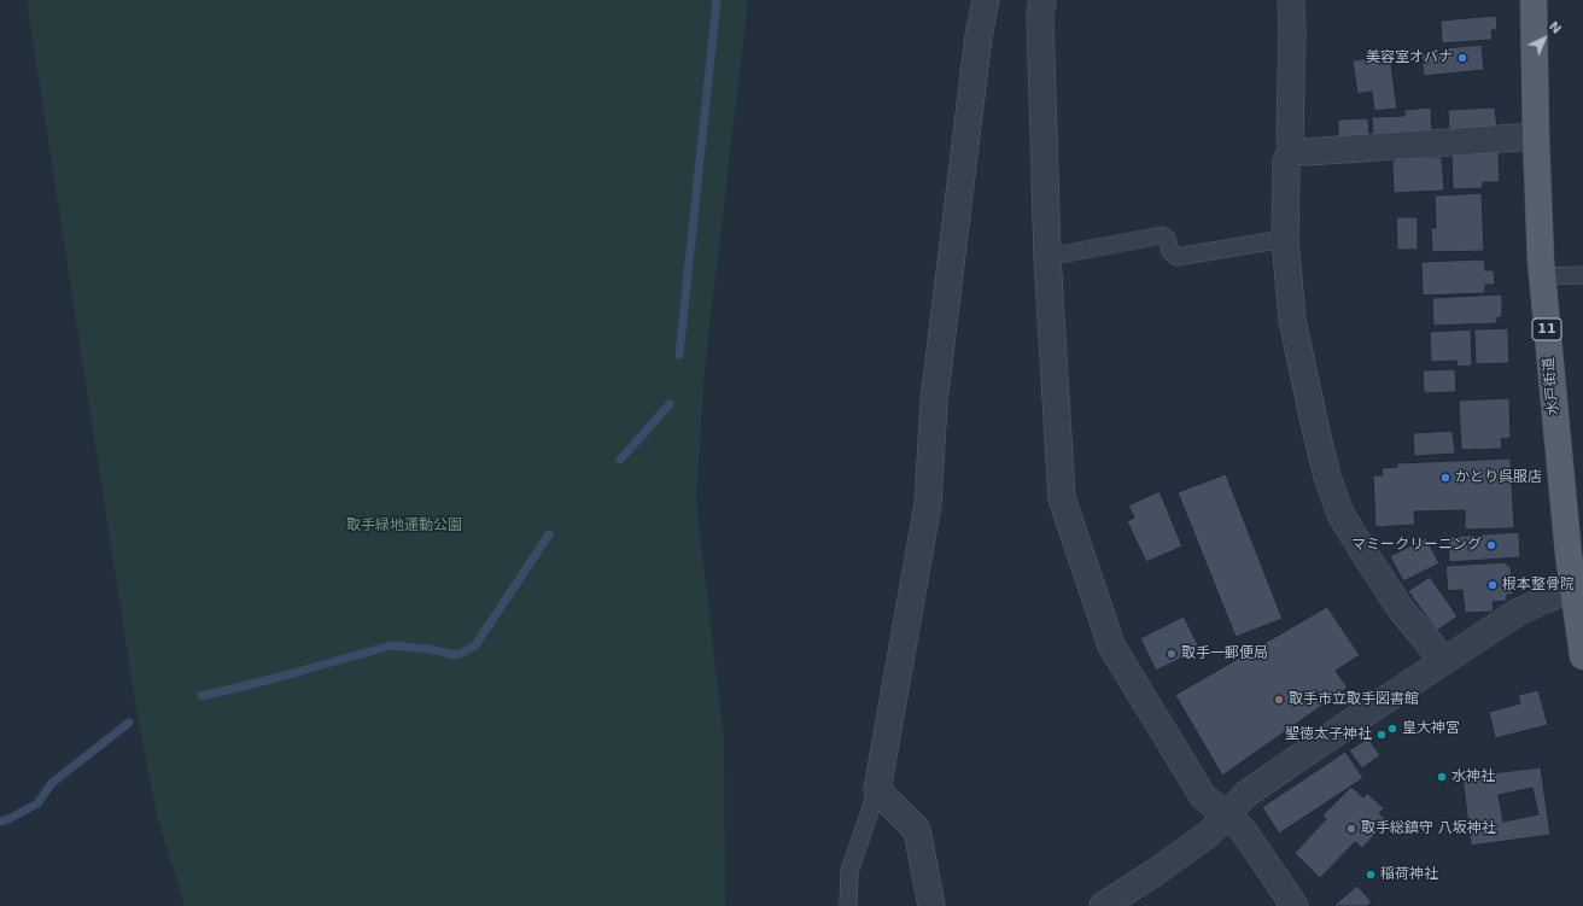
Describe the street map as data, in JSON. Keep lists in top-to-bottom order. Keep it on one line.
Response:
{"streets":{"main road":["11","水戸街道"]},"parks":["取手緑地運動公園"],"places":["美容室オバナ","かとり呉服店","マミークリーニング","根本整骨院","取手一郵便局","取手市立取手図書館","皇大神宮","聖徳太子神社","水神社","取手総鎮守 八坂神社","稲荷神社"],"north":"top right"}
